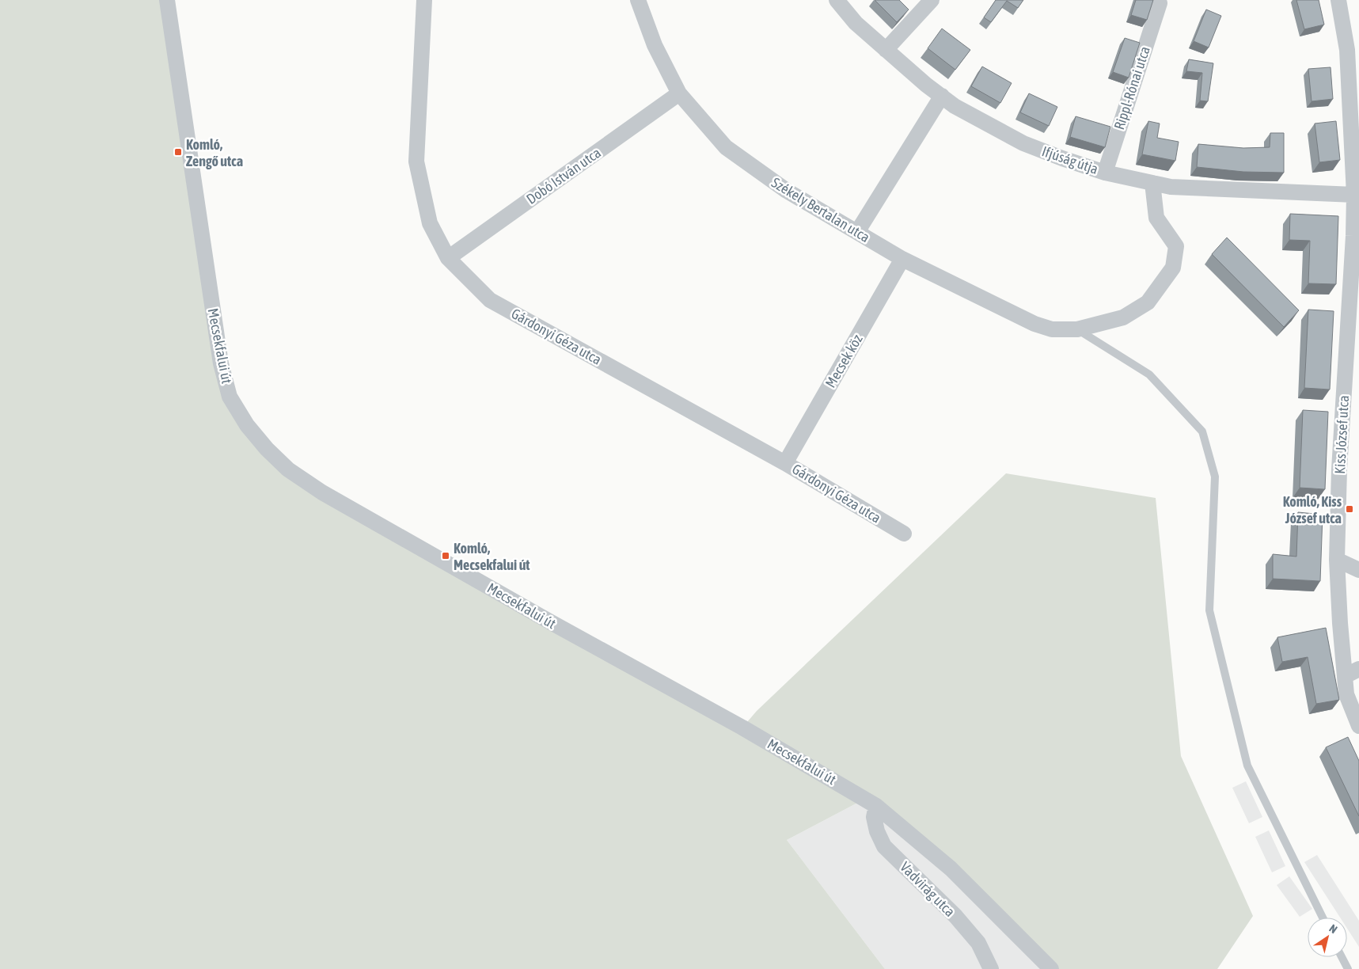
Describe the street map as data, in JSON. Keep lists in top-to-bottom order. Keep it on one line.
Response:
{"streets":{"street":["Rippl-Rónai utca","Ifjúság útja","Dobó István utca","Székely Bertalan utca","Gárdonyi Géza utca","Mecsekfalui út","Mecsek köz","Kiss József utca","Vadvirág utca"]},"crossings":[["Rippl-Rónai utca","Ifjúság útja"],["Ifjúság útja","Székely Bertalan utca"],["Ifjúság útja","Kiss József utca"],["Dobó István utca","Székely Bertalan utca"],["Dobó István utca","Gárdonyi Géza utca"],["Székely Bertalan utca","Mecsek köz"],["Gárdonyi Géza utca","Mecsek köz"],["Mecsekfalui út","Vadvirág utca"]],"places":{"transit":["Komló, Zengő utca","Komló, Kiss József utca","Komló, Mecsekfalui út"]},"north":"top right"}
